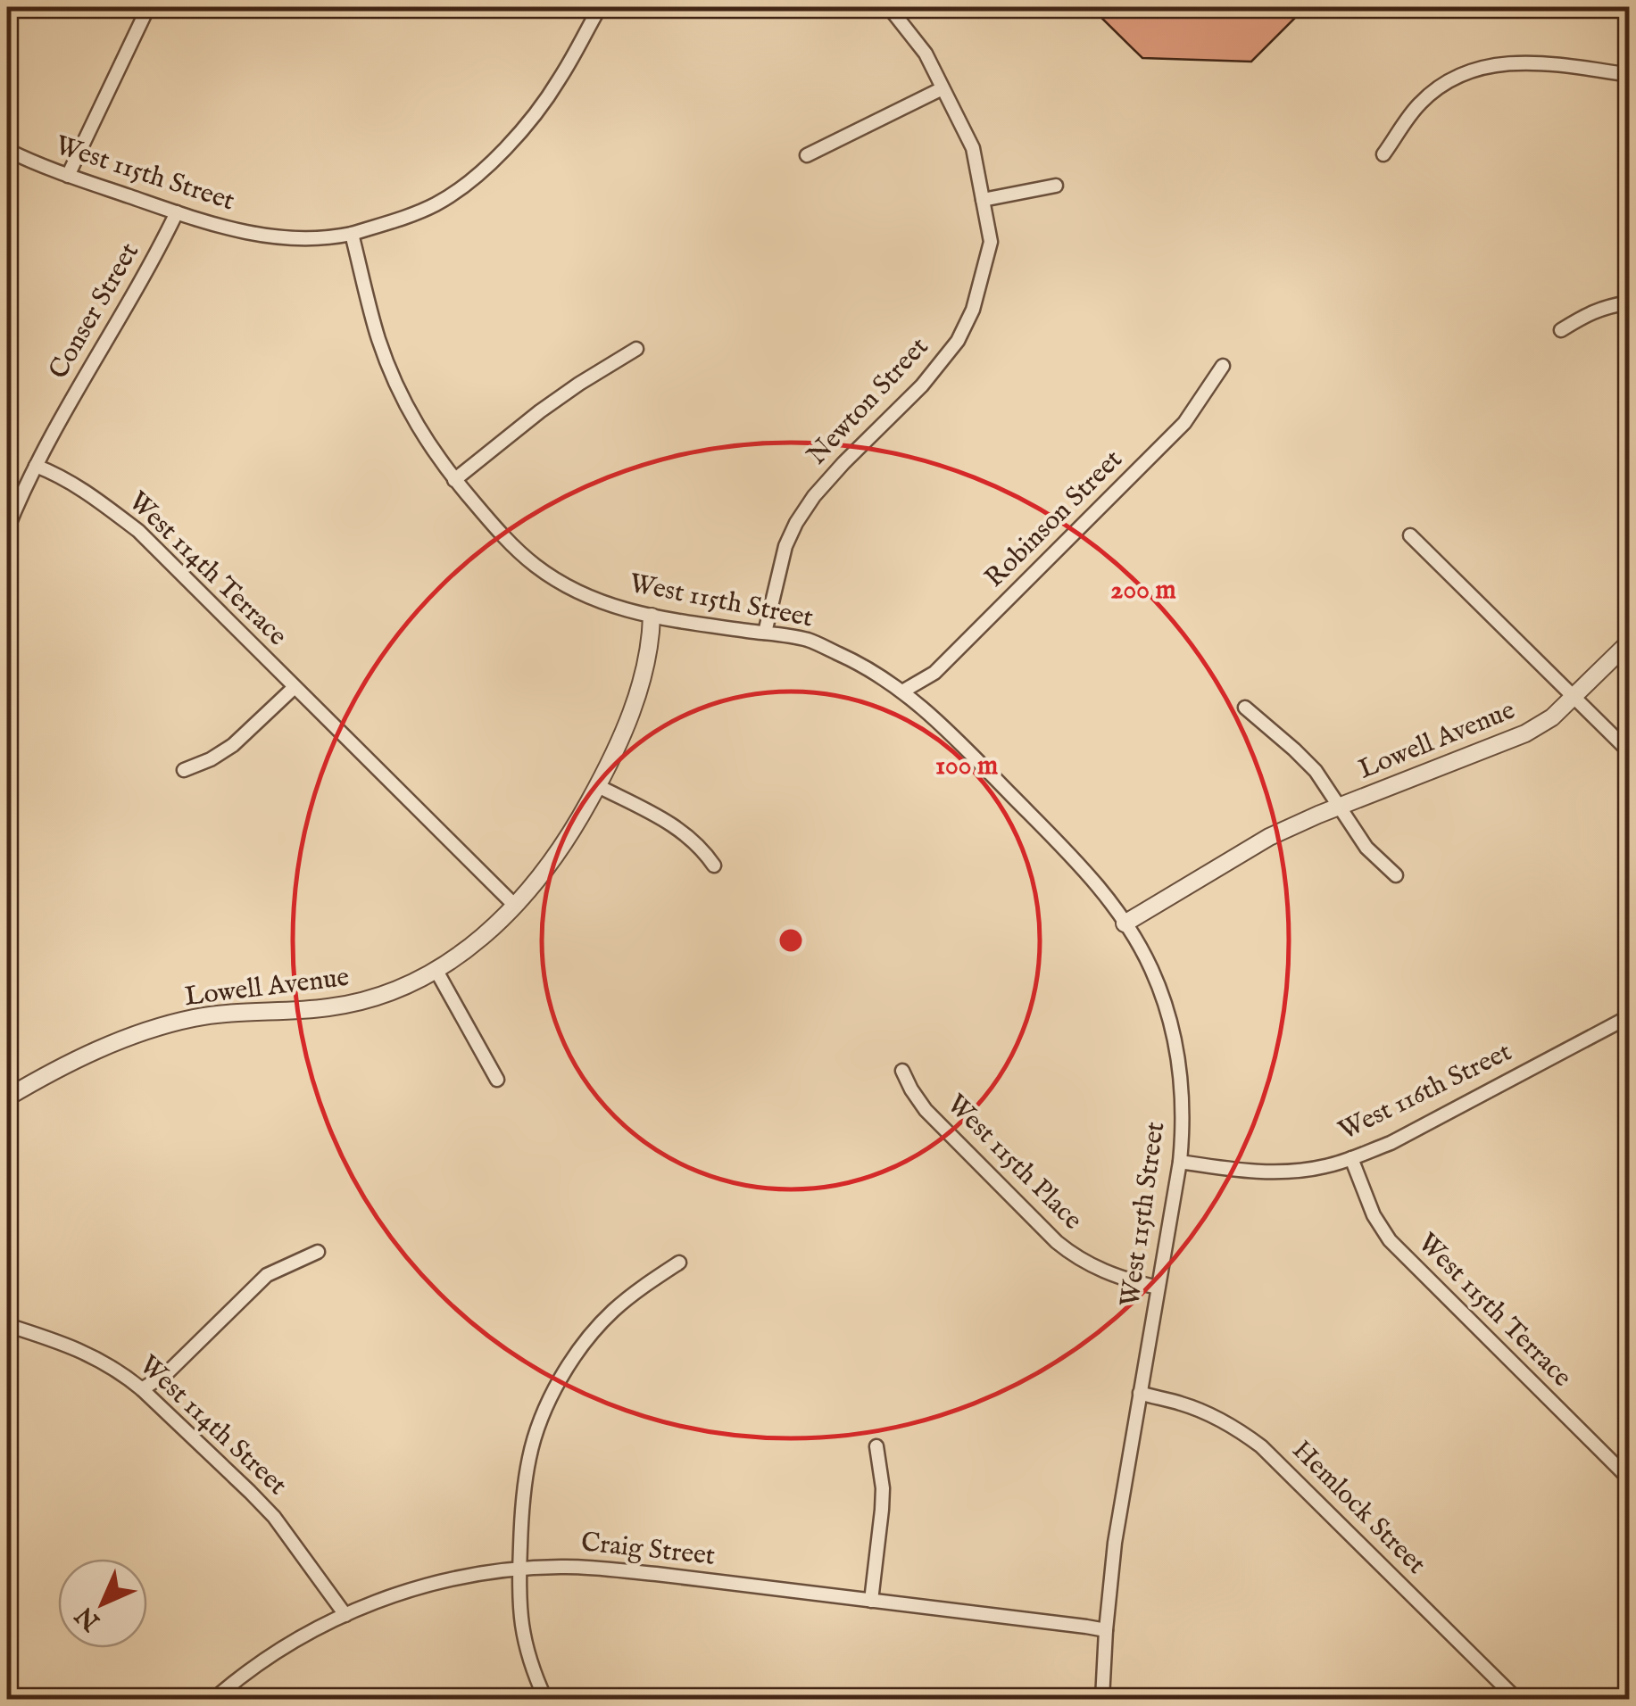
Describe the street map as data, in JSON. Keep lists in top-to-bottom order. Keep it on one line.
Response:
{"streets":{"street":["West 115th Street","Conser Street","Newton Street","Robinson Street","West 114th Terrace","Lowell Avenue","West 116th Street","West 115th Place","West 115th Terrace","West 114th Street","Hemlock Street","Craig Street"]},"crossings":[["West 115th Street","Conser Street"],["West 115th Street","Newton Street"],["West 115th Street","Robinson Street"],["West 115th Street","Lowell Avenue"],["West 115th Street","West 116th Street"],["West 115th Street","West 115th Place"],["West 115th Street","Hemlock Street"],["West 115th Street","Craig Street"],["Conser Street","West 114th Terrace"],["West 114th Terrace","Lowell Avenue"],["West 116th Street","West 115th Terrace"],["West 114th Street","Craig Street"]],"north":"bottom left","rings":["200 m","100 m"]}
